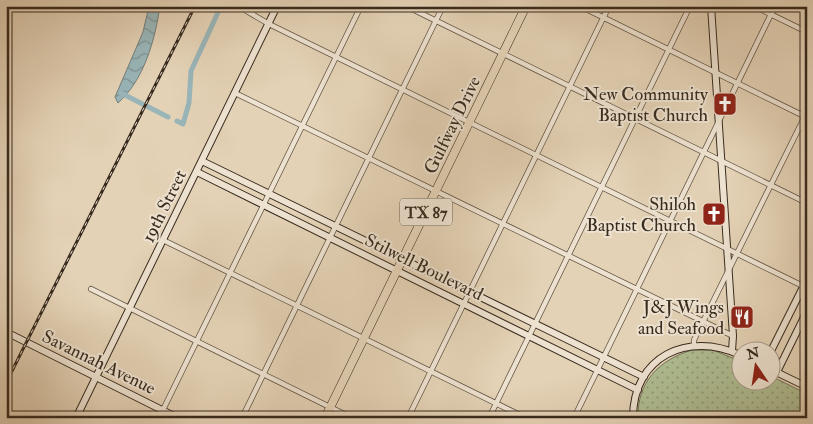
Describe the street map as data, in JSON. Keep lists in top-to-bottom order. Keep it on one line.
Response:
{"streets":{"main road":["Gulfway Drive","TX 87"],"street":["19th Street","Stilwell Boulevard","Savannah Avenue"]},"crossings":[["Gulfway Drive","Stilwell Boulevard"],["19th Street","Stilwell Boulevard"],["19th Street","Savannah Avenue"]],"places":{"church":["New Community Baptist Church","Shiloh Baptist Church"],"restaurant":["J&J Wings and Seafood"]},"north":"top"}
